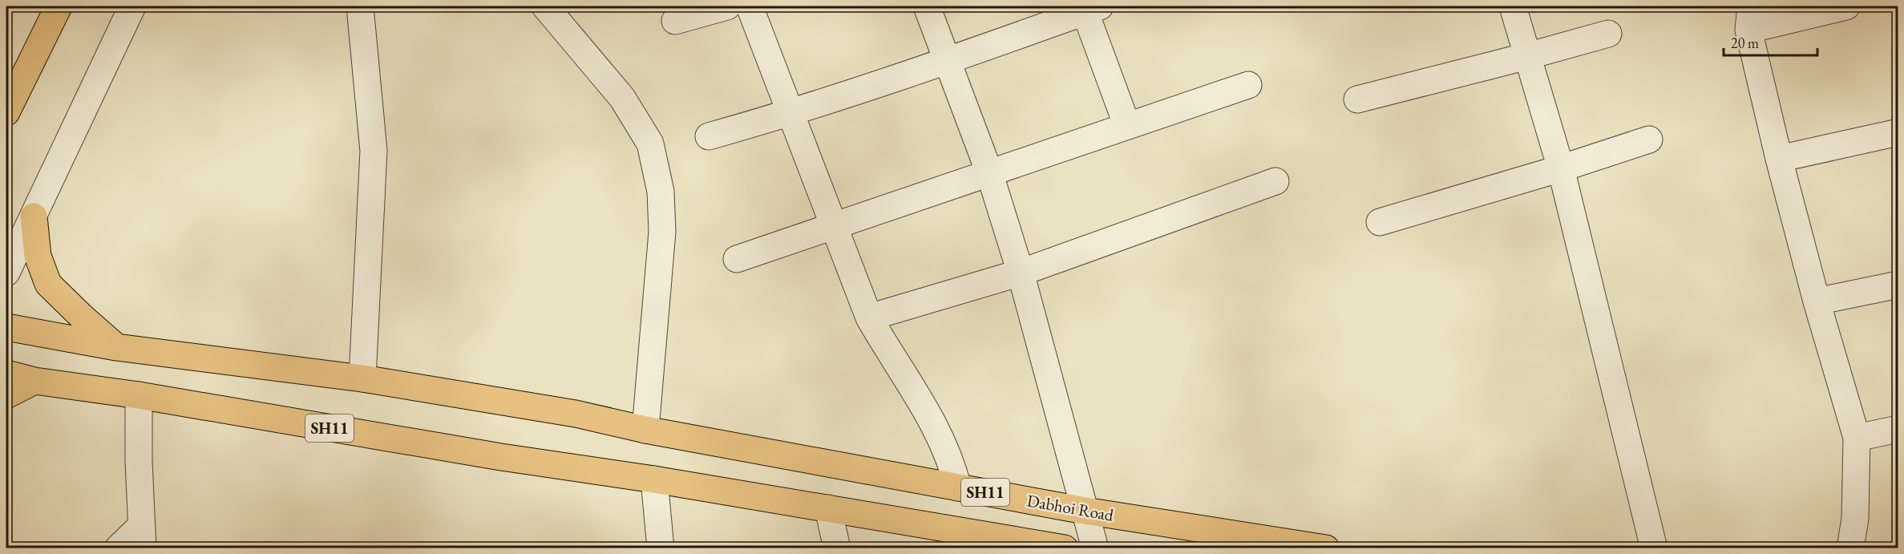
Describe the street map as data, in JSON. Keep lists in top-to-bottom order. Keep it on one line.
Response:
{"streets":{"main road":["SH11","Dabhoi Road"]},"crossings":[["SH11","Dabhoi Road"]],"scale_bar":"20 m"}
